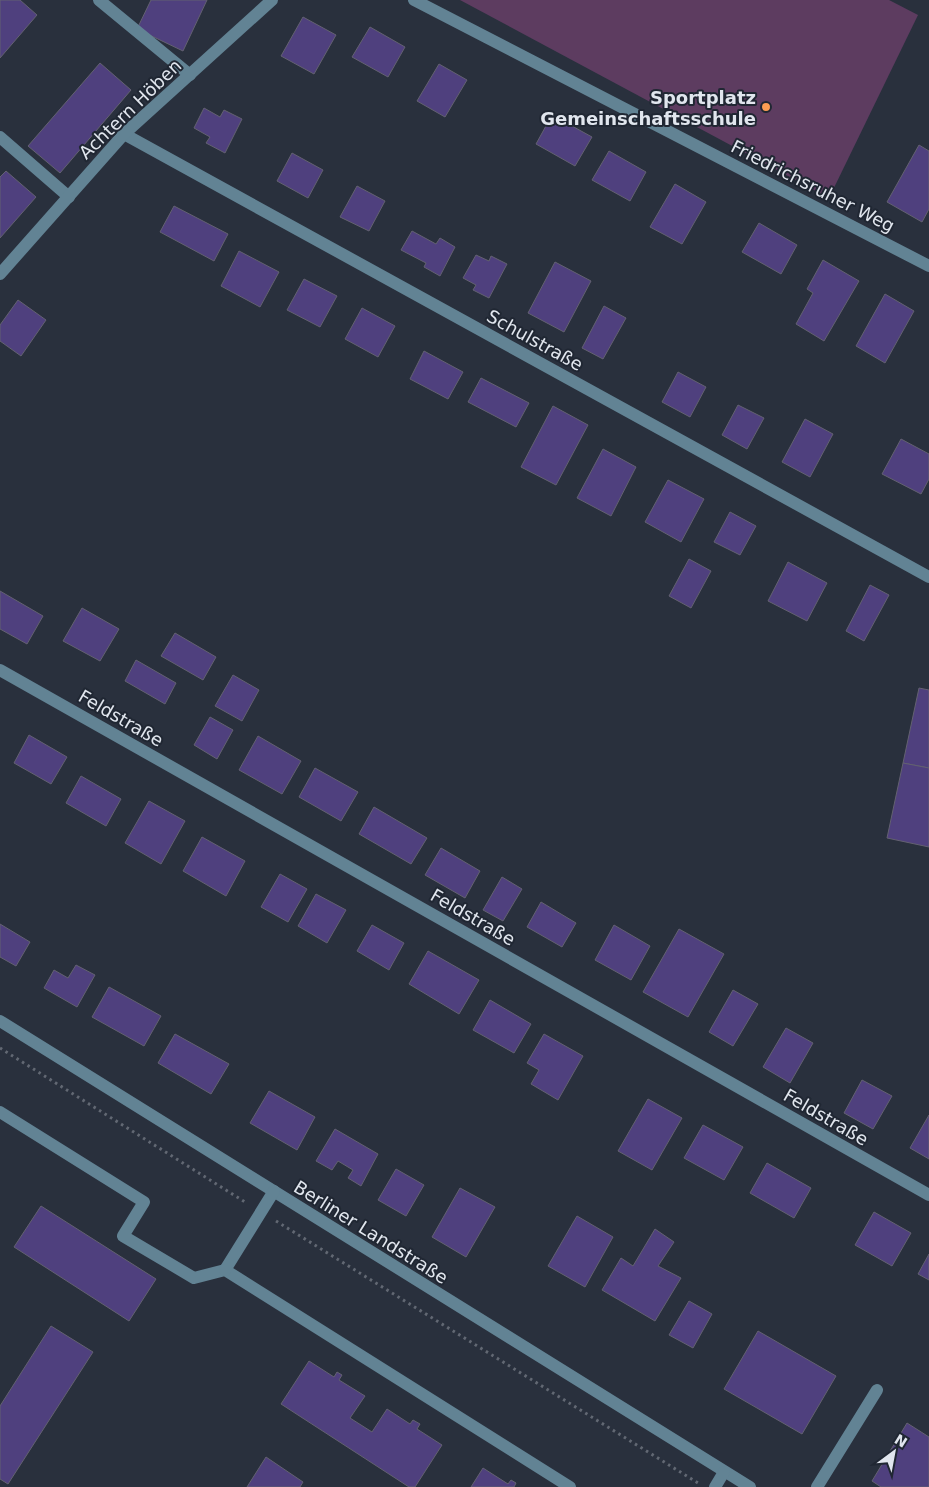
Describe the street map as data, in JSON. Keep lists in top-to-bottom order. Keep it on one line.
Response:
{"streets":{"street":["Achtern Höben","Friedrichsruher Weg","Schulstraße","Feldstraße","Berliner Landstraße"]},"crossings":[["Achtern Höben","Schulstraße"]],"places":["Sportplatz Gemeinschaftsschule"],"north":"top right"}
